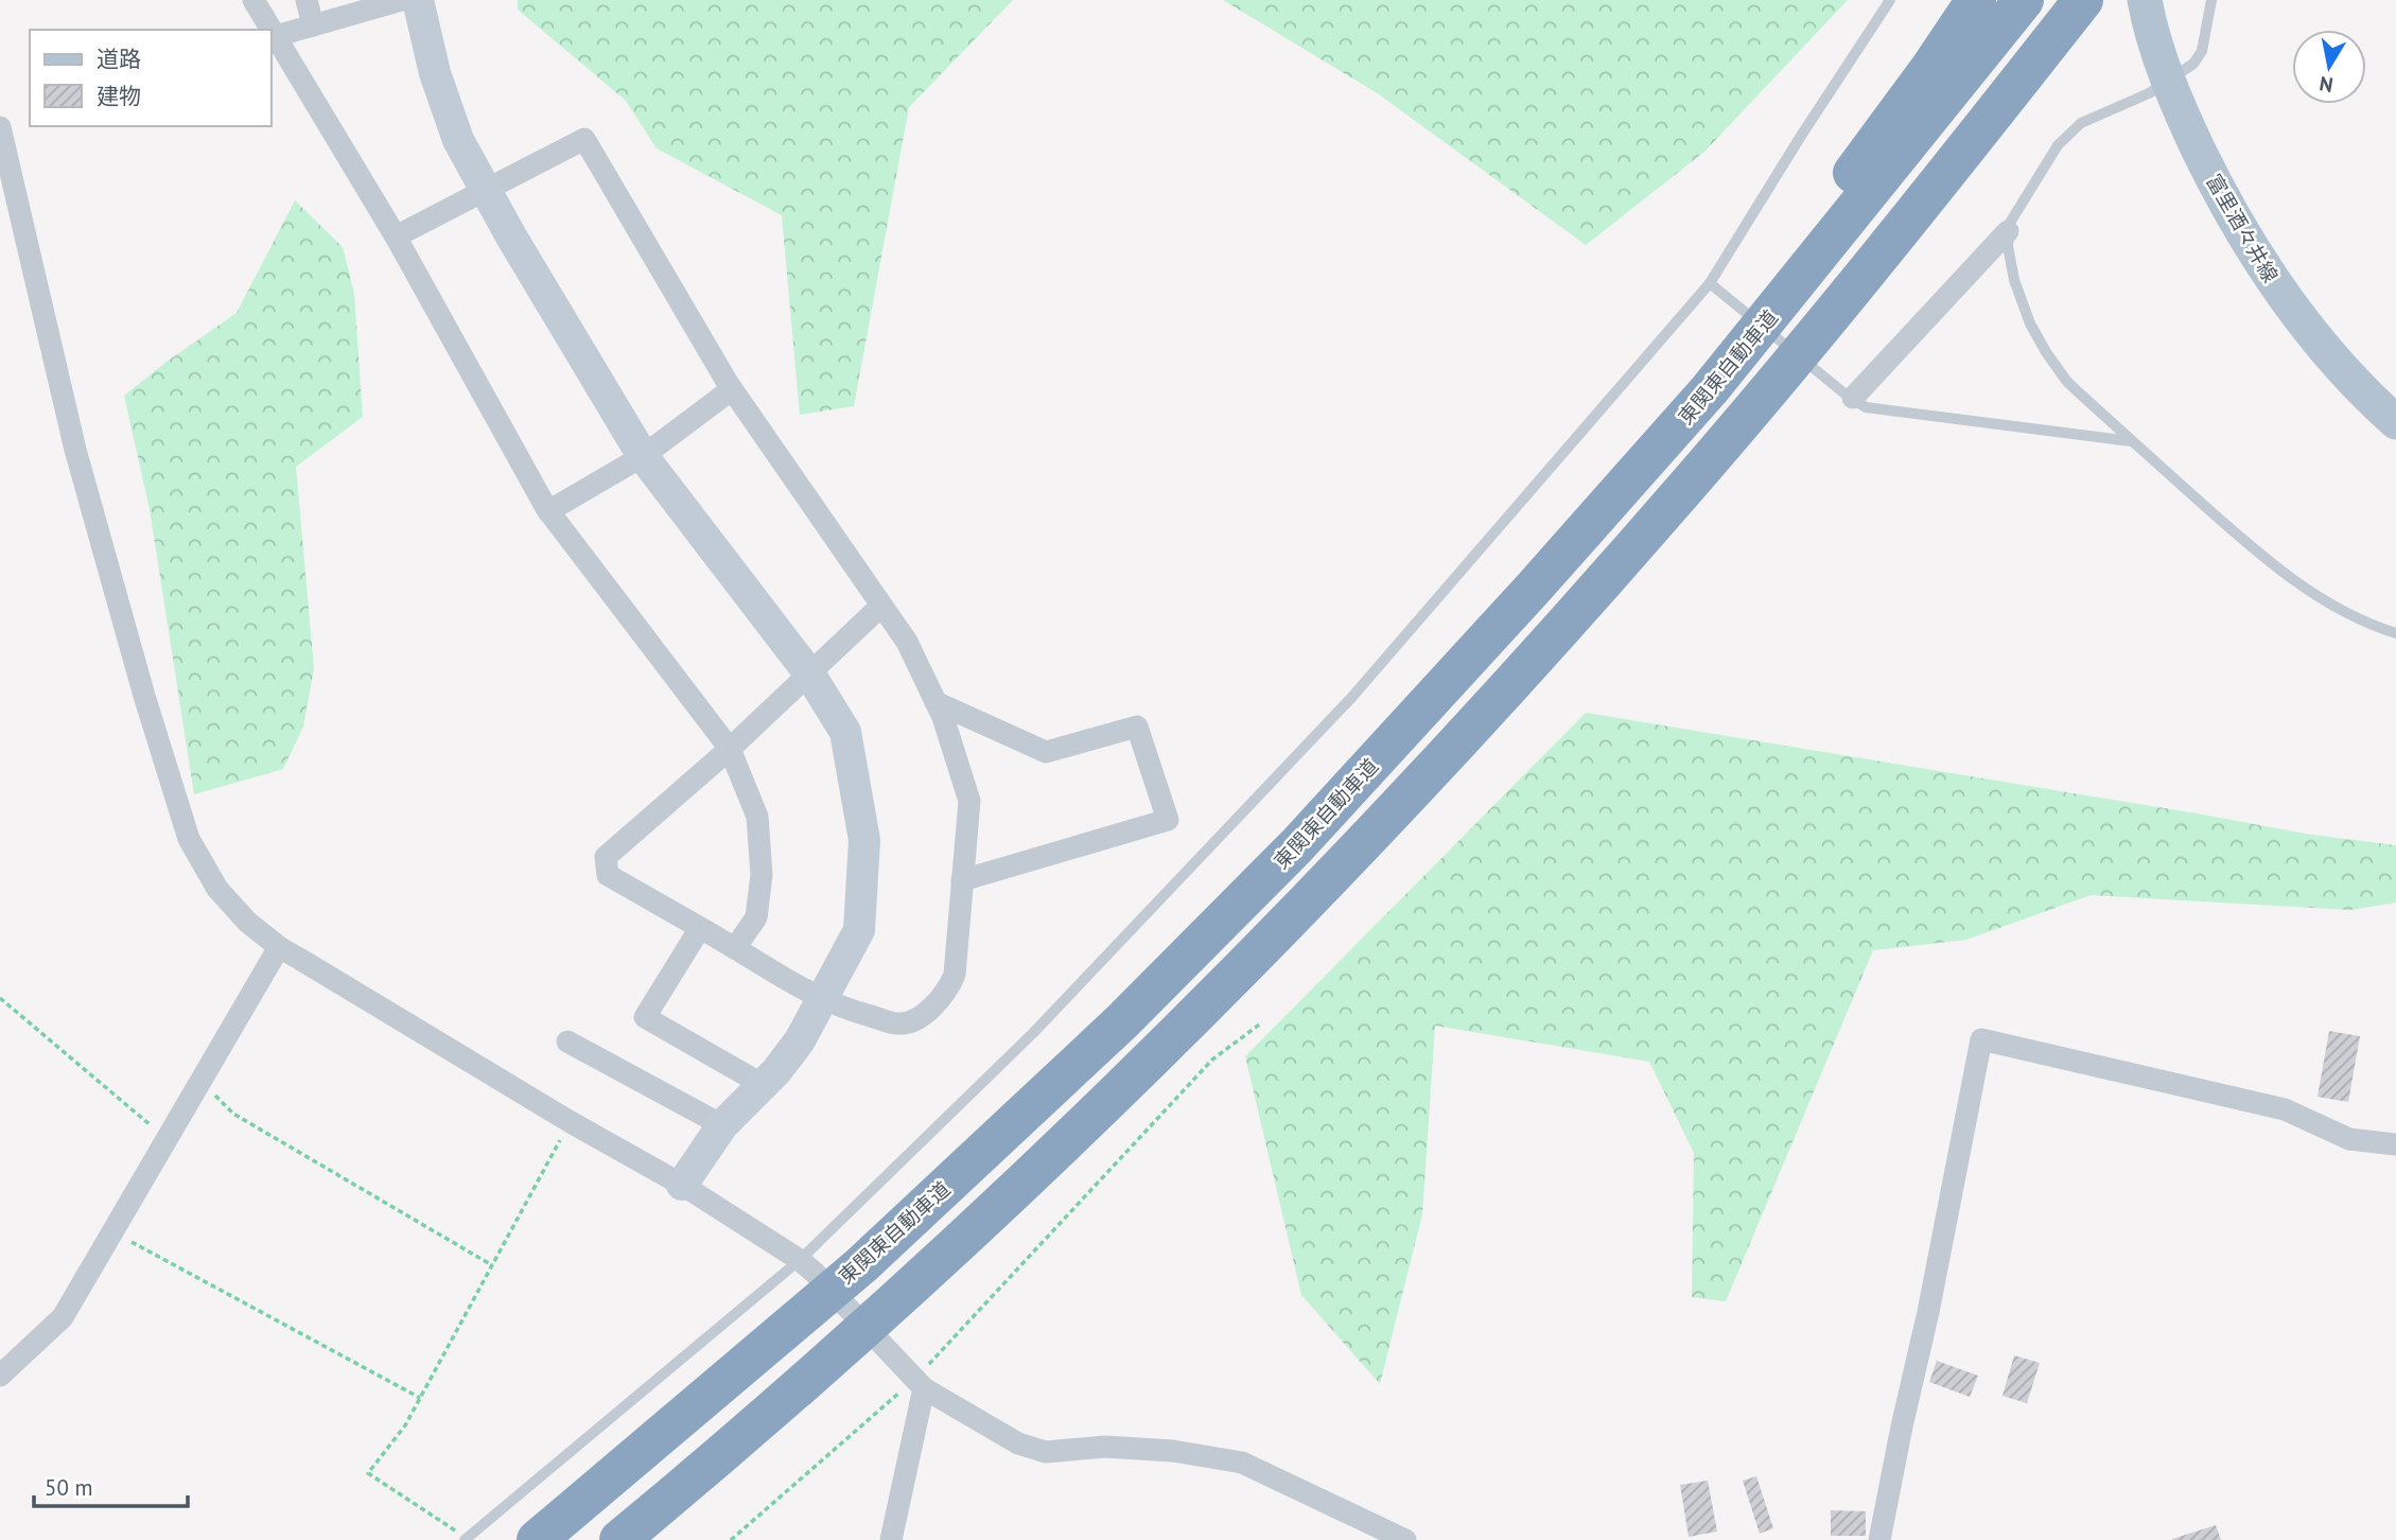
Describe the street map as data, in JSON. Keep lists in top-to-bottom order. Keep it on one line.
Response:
{"streets":{"highway":["東関東自動車道"],"main road":["富里酒々井線"]},"legend":["道路","建物"],"scale_bar":"50 m","north":"bottom"}
